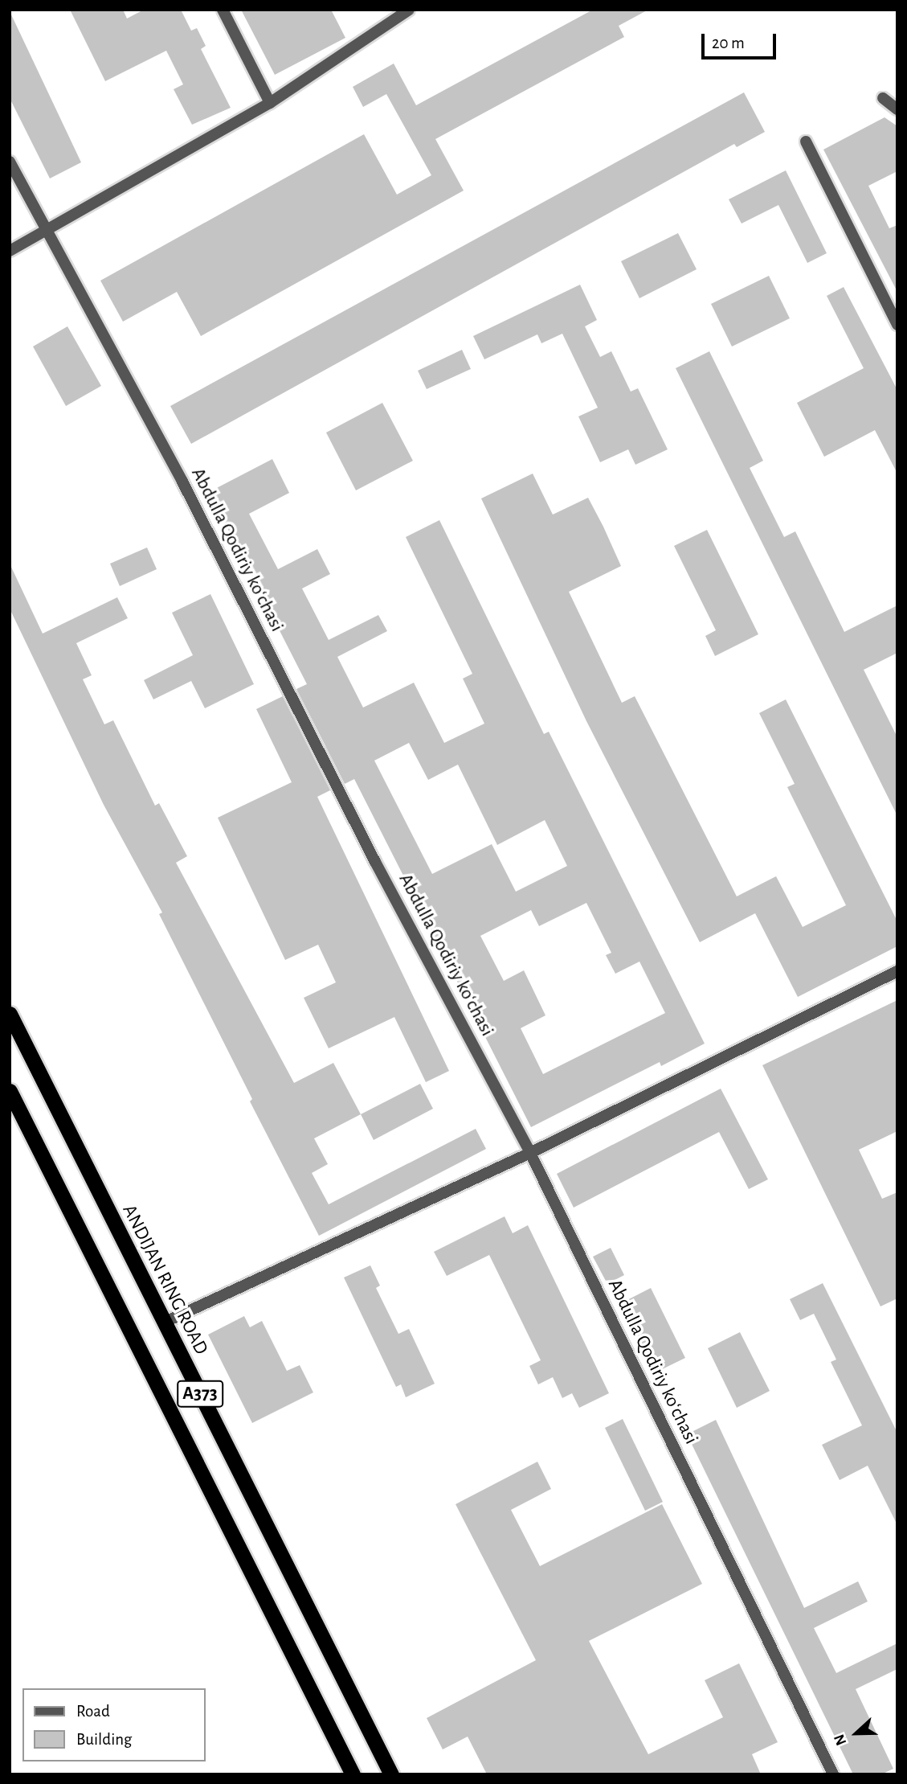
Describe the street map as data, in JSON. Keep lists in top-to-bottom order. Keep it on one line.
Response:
{"streets":{"highway":["ANDIJAN RING ROAD","A373"],"street":["Abdulla Qodiriy koʻchasi"]},"legend":["Road","Building"],"scale_bar":"20 m","north":"left"}
